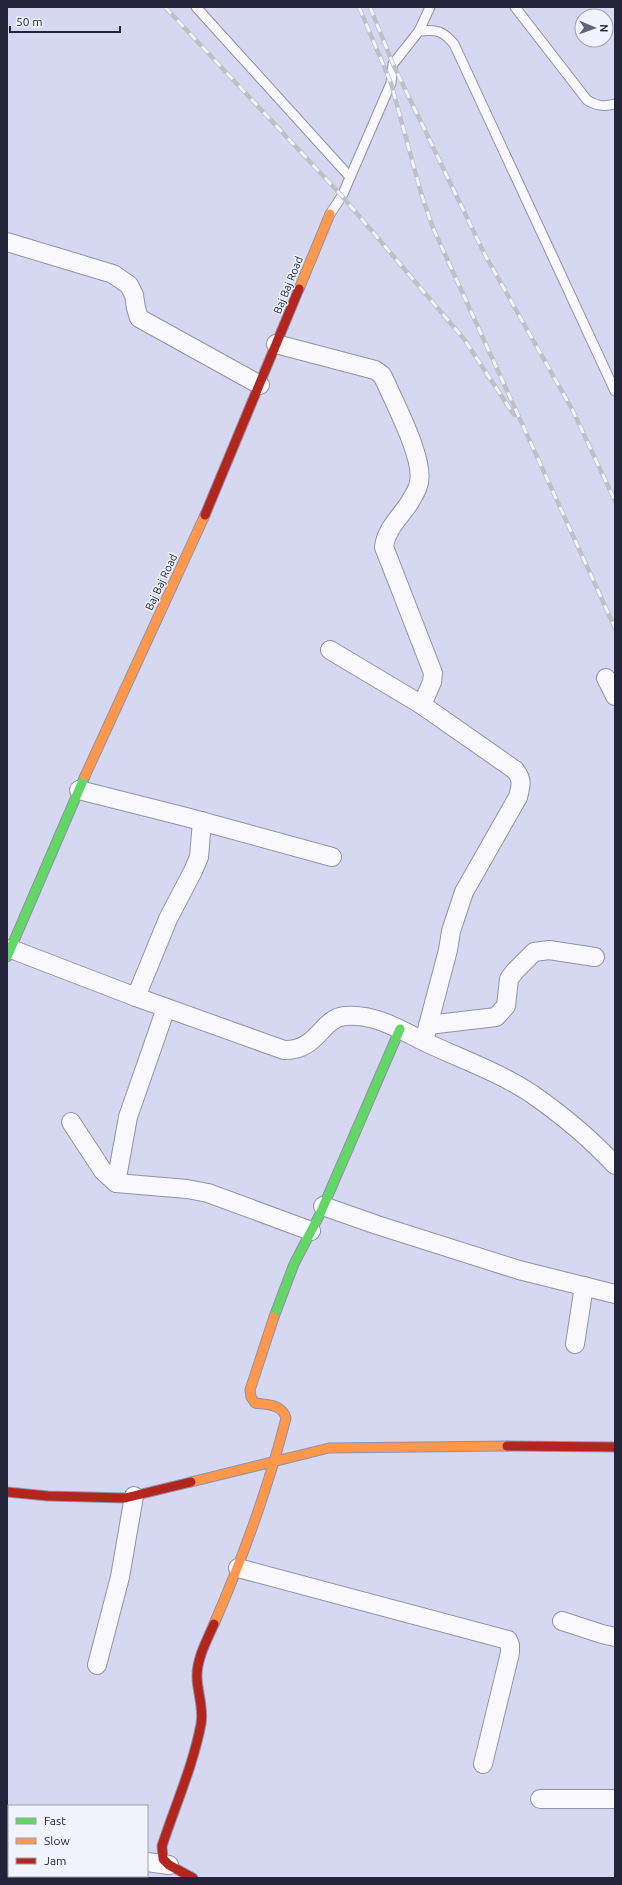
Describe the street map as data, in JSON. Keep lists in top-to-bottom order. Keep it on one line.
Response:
{"streets":{"street":["Baj Baj Road"]},"legend":["Fast","Slow","Jam"],"scale_bar":"50 m","north":"right"}
